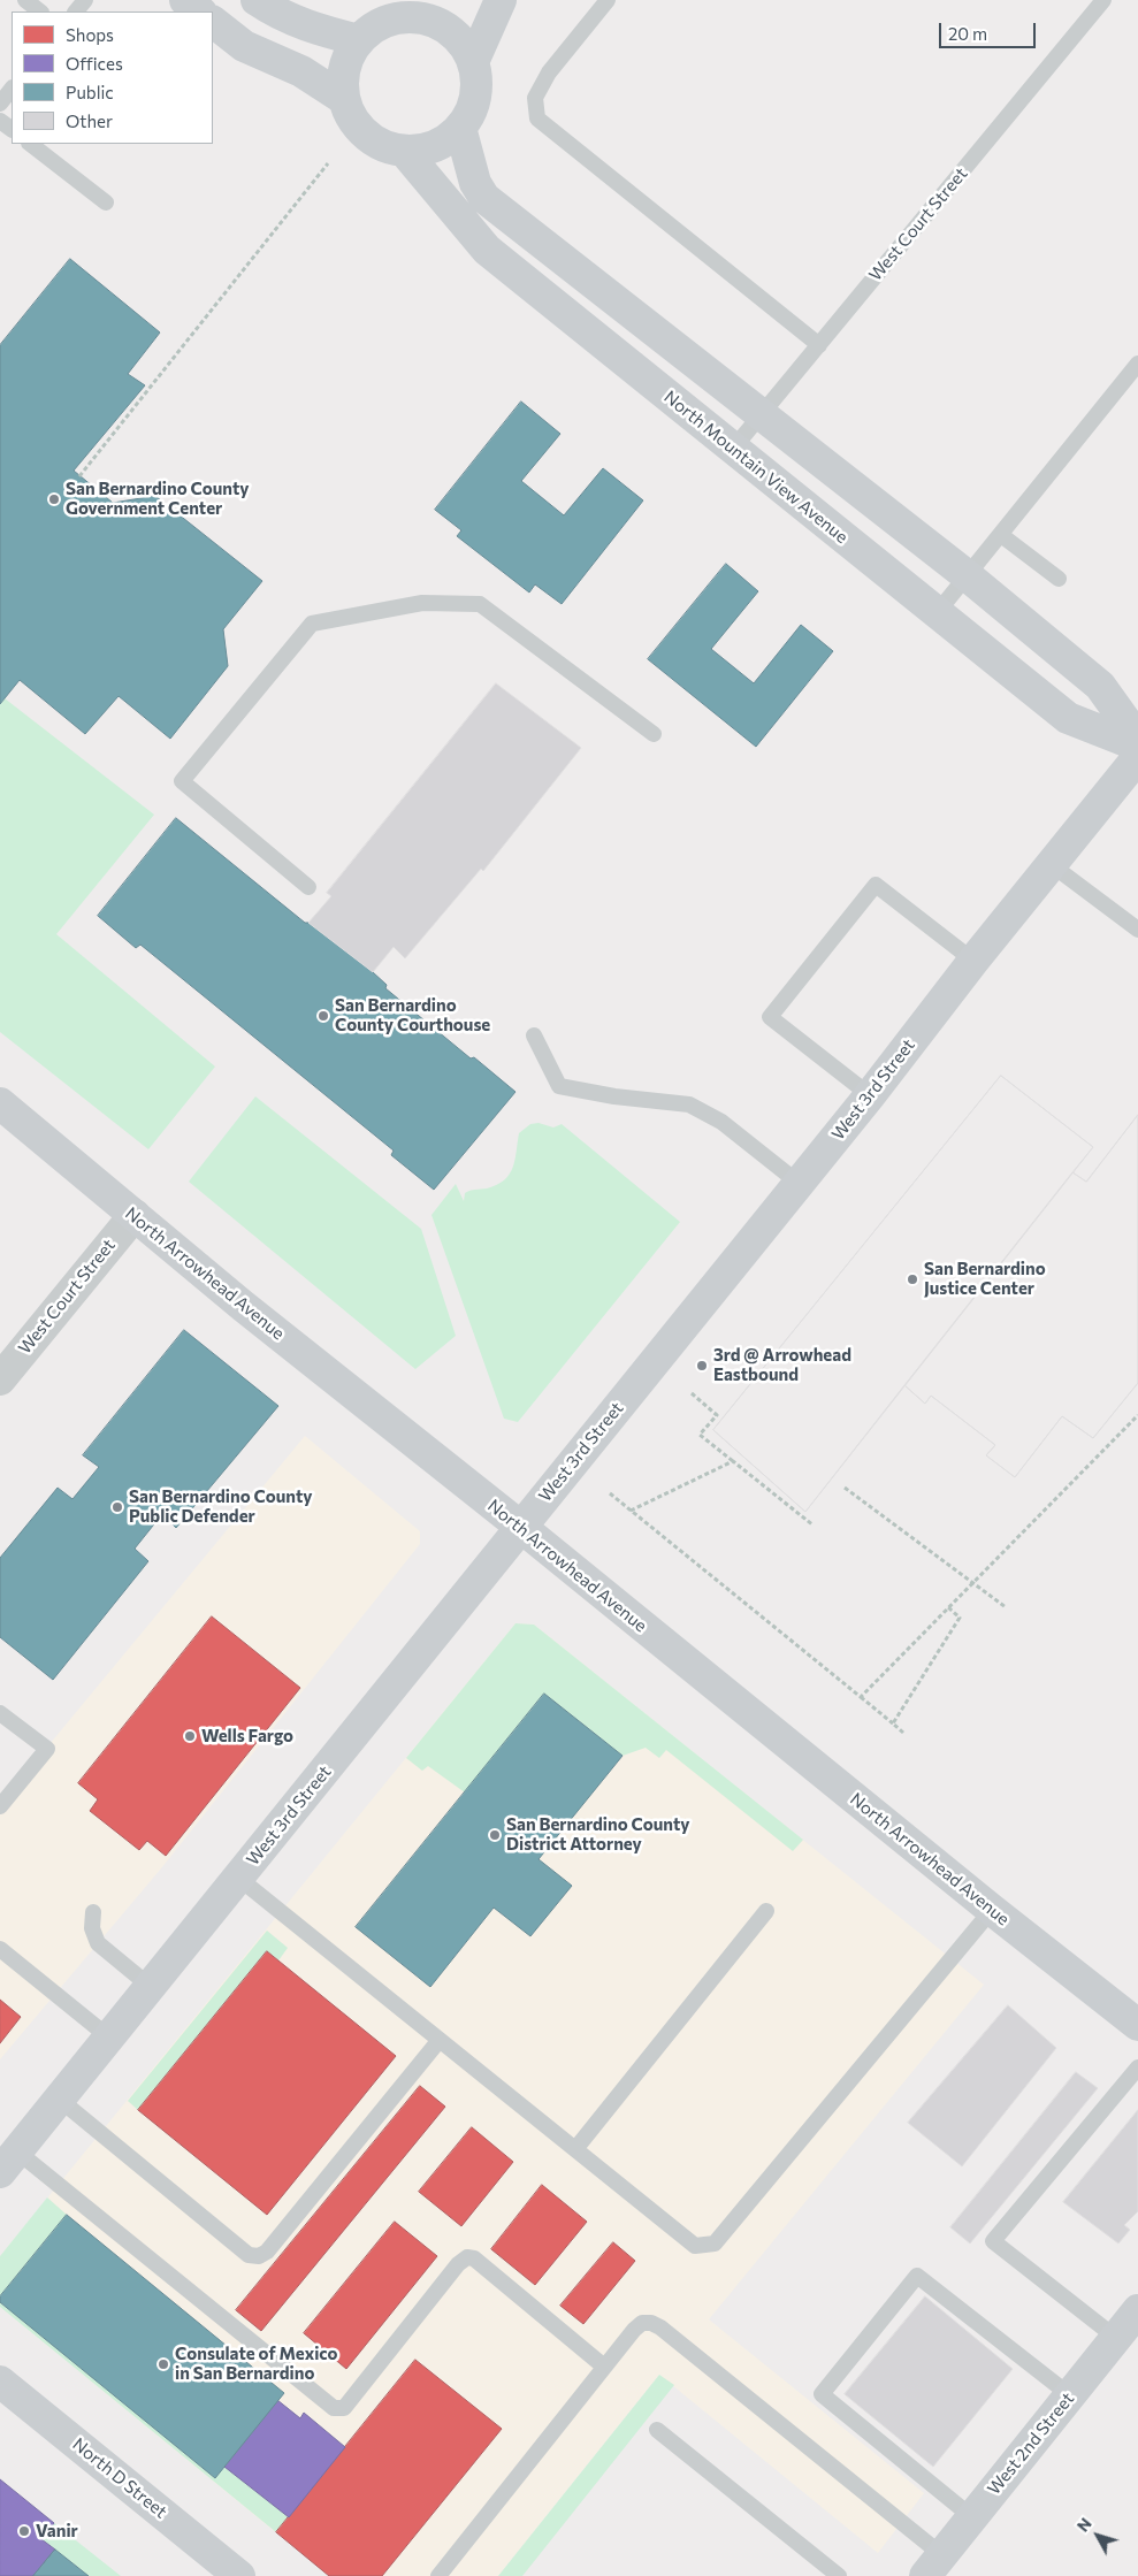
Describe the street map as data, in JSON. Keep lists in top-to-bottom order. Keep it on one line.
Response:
{"streets":{"street":["West Court Street","North Mountain View Avenue","West 3rd Street","North Arrowhead Avenue","West 2nd Street","North D Street"]},"crossings":[["West Court Street","North Mountain View Avenue"],["West Court Street","North Arrowhead Avenue"],["West 3rd Street","North Arrowhead Avenue"]],"places":["San Bernardino County Government Center","San Bernardino County Courthouse","San Bernardino Justice Center","3rd @ Arrowhead Eastbound","San Bernardino County Public Defender","Wells Fargo","San Bernardino County District Attorney","Consulate of Mexico in San Bernardino","Vanir"],"legend":["Shops","Offices","Public","Other"],"scale_bar":"20 m","north":"top left"}
